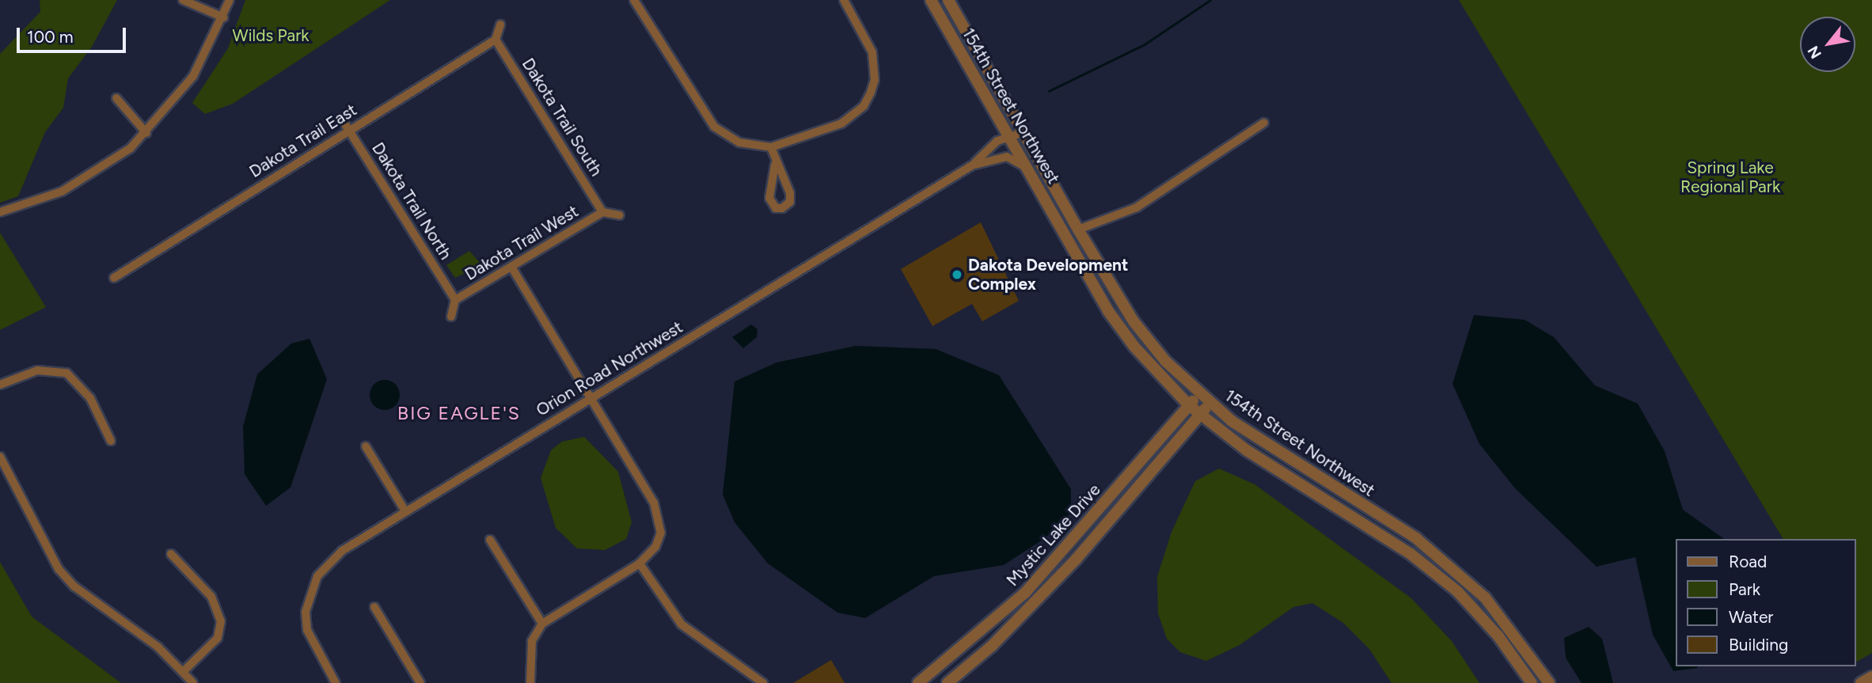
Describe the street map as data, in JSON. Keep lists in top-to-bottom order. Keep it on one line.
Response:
{"streets":{"street":["154th Street Northwest","Dakota Trail South","Dakota Trail East","Dakota Trail North","Dakota Trail West","Orion Road Northwest","Mystic Lake Drive"]},"crossings":[["154th Street Northwest","Orion Road Northwest"],["154th Street Northwest","Mystic Lake Drive"],["Dakota Trail South","Dakota Trail East"],["Dakota Trail South","Dakota Trail West"],["Dakota Trail East","Dakota Trail North"],["Dakota Trail North","Dakota Trail West"]],"districts":["BIG EAGLE'S"],"parks":["Wilds Park","Spring Lake Regional Park"],"places":["Dakota Development Complex"],"legend":["Road","Park","Water","Building"],"scale_bar":"100 m","north":"bottom left"}
